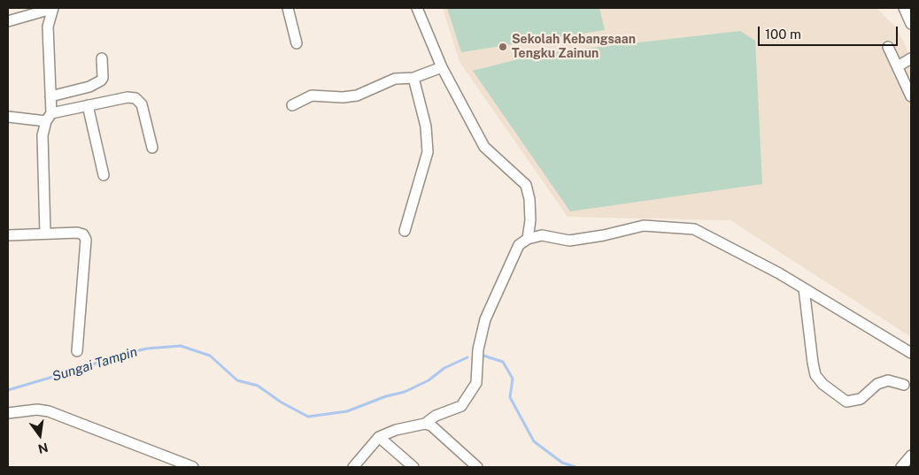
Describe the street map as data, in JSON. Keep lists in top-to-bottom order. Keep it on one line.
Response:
{"water":["Sungai Tampin"],"places":["Sekolah Kebangsaan Tengku Zainun"],"scale_bar":"100 m","north":"bottom"}
